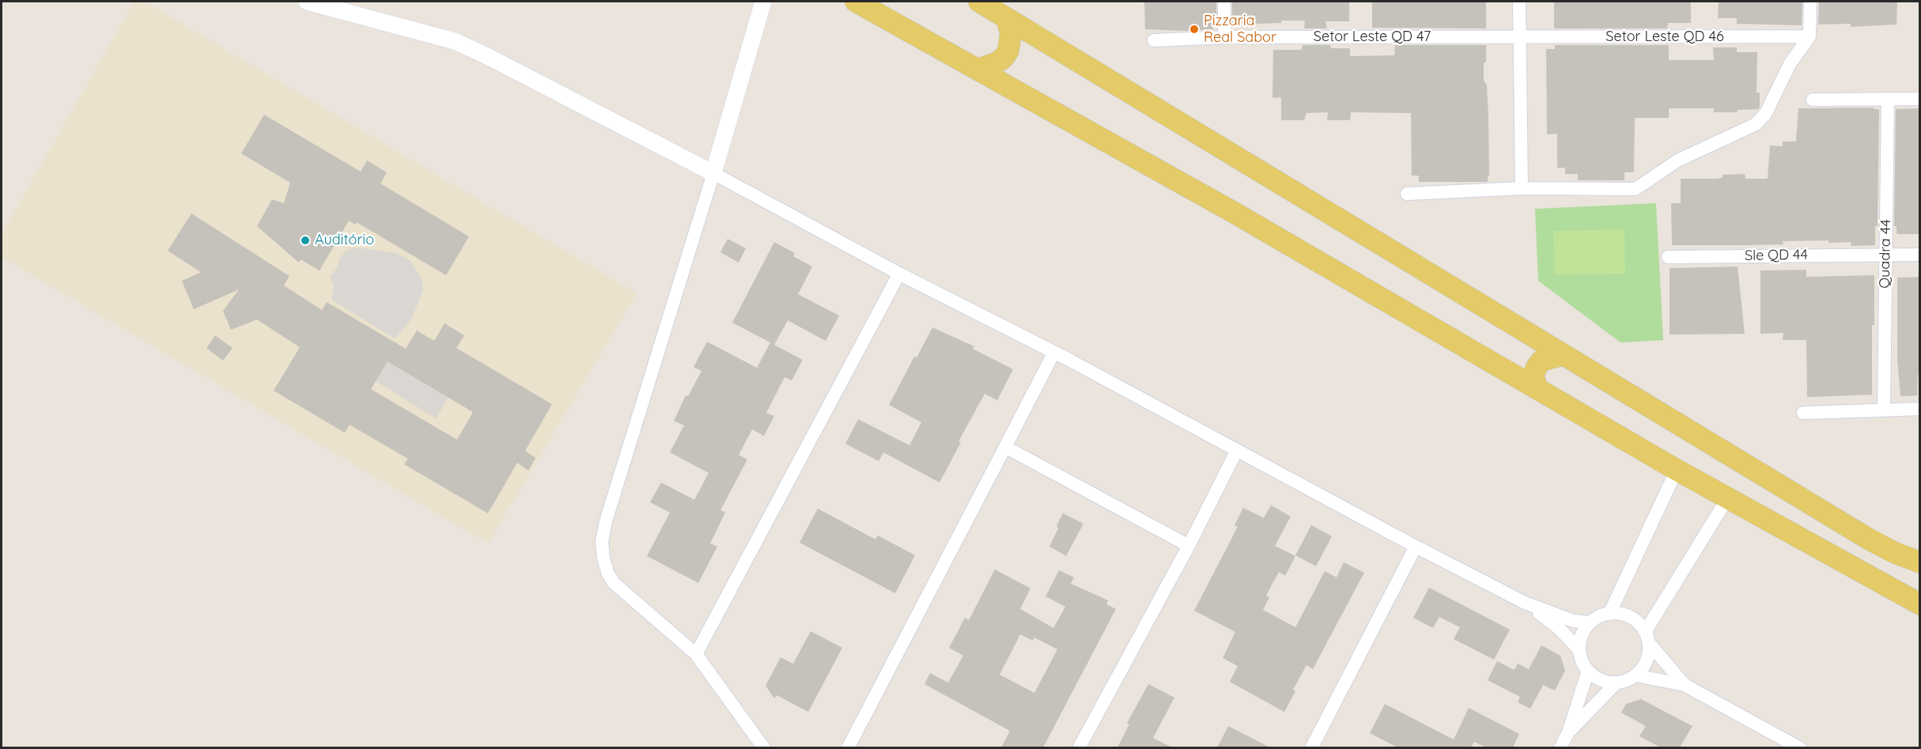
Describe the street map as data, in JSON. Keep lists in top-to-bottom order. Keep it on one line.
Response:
{"streets":{"street":["Setor Leste QD 47","Setor Leste QD 46","Quadra 44","Sle QD 44"]},"crossings":[["Setor Leste QD 47","Setor Leste QD 46"],["Quadra 44","Sle QD 44"]],"places":["Pizzaria Real Sabor","Auditório"]}
